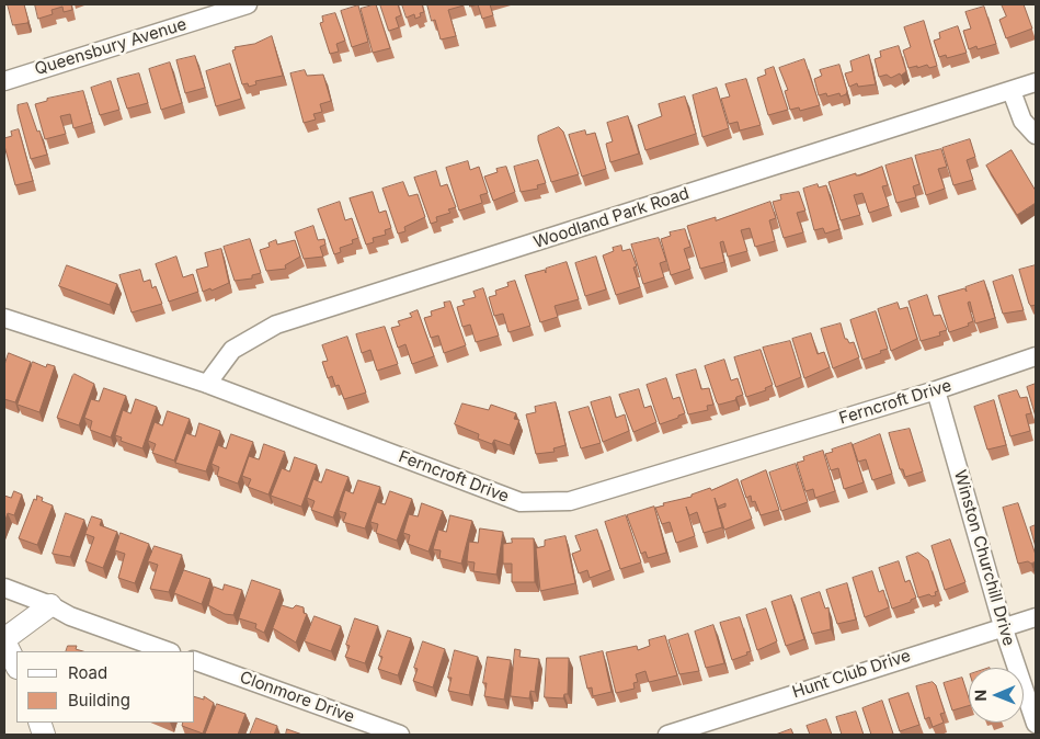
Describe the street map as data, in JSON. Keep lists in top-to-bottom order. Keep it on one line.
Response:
{"streets":{"street":["Queensbury Avenue","Woodland Park Road","Ferncroft Drive","Winston Churchill Drive","Hunt Club Drive","Clonmore Drive"]},"crossings":[["Woodland Park Road","Ferncroft Drive"],["Ferncroft Drive","Winston Churchill Drive"],["Winston Churchill Drive","Hunt Club Drive"]],"legend":["Road","Building"],"north":"left"}
